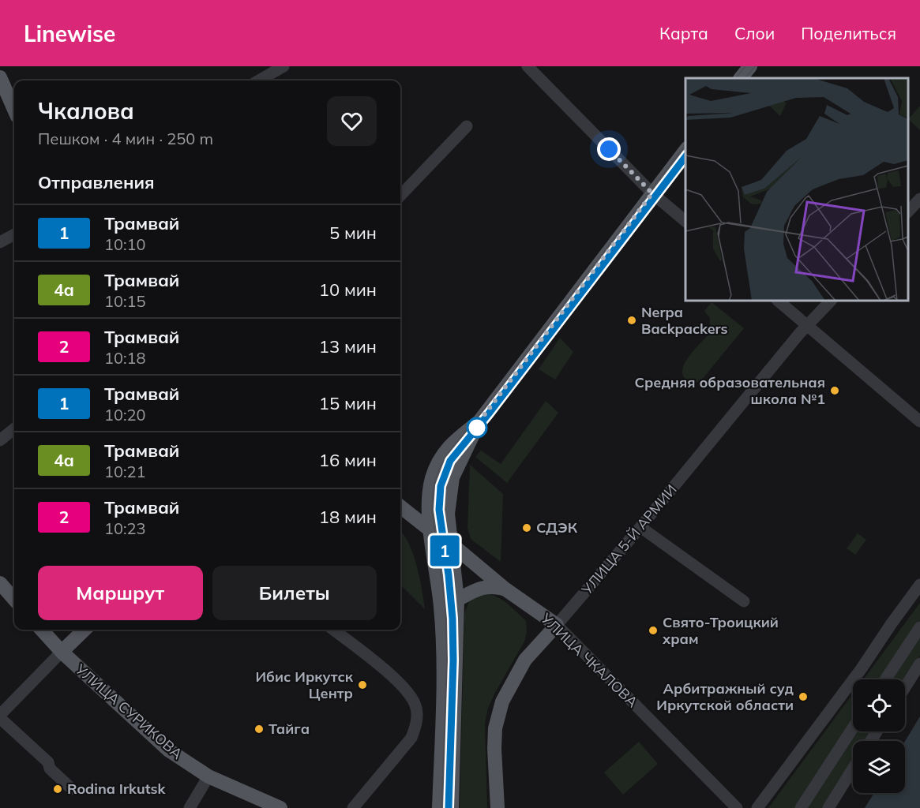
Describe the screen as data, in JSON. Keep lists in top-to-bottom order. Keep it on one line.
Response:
{"streets":{"main road":["УЛИЦА 5-Й АРМИИ","УЛИЦА ЧКАЛОВА","УЛИЦА СУРИКОВА"]},"crossings":[["УЛИЦА 5-Й АРМИИ","УЛИЦА ЧКАЛОВА"]],"places":["Nerpa Backpackers","Средняя образовательная школа №1","СДЭК","Свято-Троицкий храм","Ибис Иркутск Центр","Арбитражный суд Иркутской области","Тайга","Rodina Irkutsk"],"lines":["tram line 1"],"page":{"header":"Linewise","nav":["Карта","Слои","Поделиться"],"on_map":"1","heading":[["Чкалова","Пешком · 4 мин · 250 m"],"Отправления"],"list":[{"mark":"1","name":"Трамвай","note":"10:10","value":"5 мин"},{"mark":"4a","name":"Трамвай","note":"10:15","value":"10 мин"},{"mark":"2","name":"Трамвай","note":"10:18","value":"13 мин"},{"mark":"1","name":"Трамвай","note":"10:20","value":"15 мин"},{"mark":"4a","name":"Трамвай","note":"10:21","value":"16 мин"},{"mark":"2","name":"Трамвай","note":"10:23","value":"18 мин"}],"buttons":["Маршрут","Билеты"]}}
